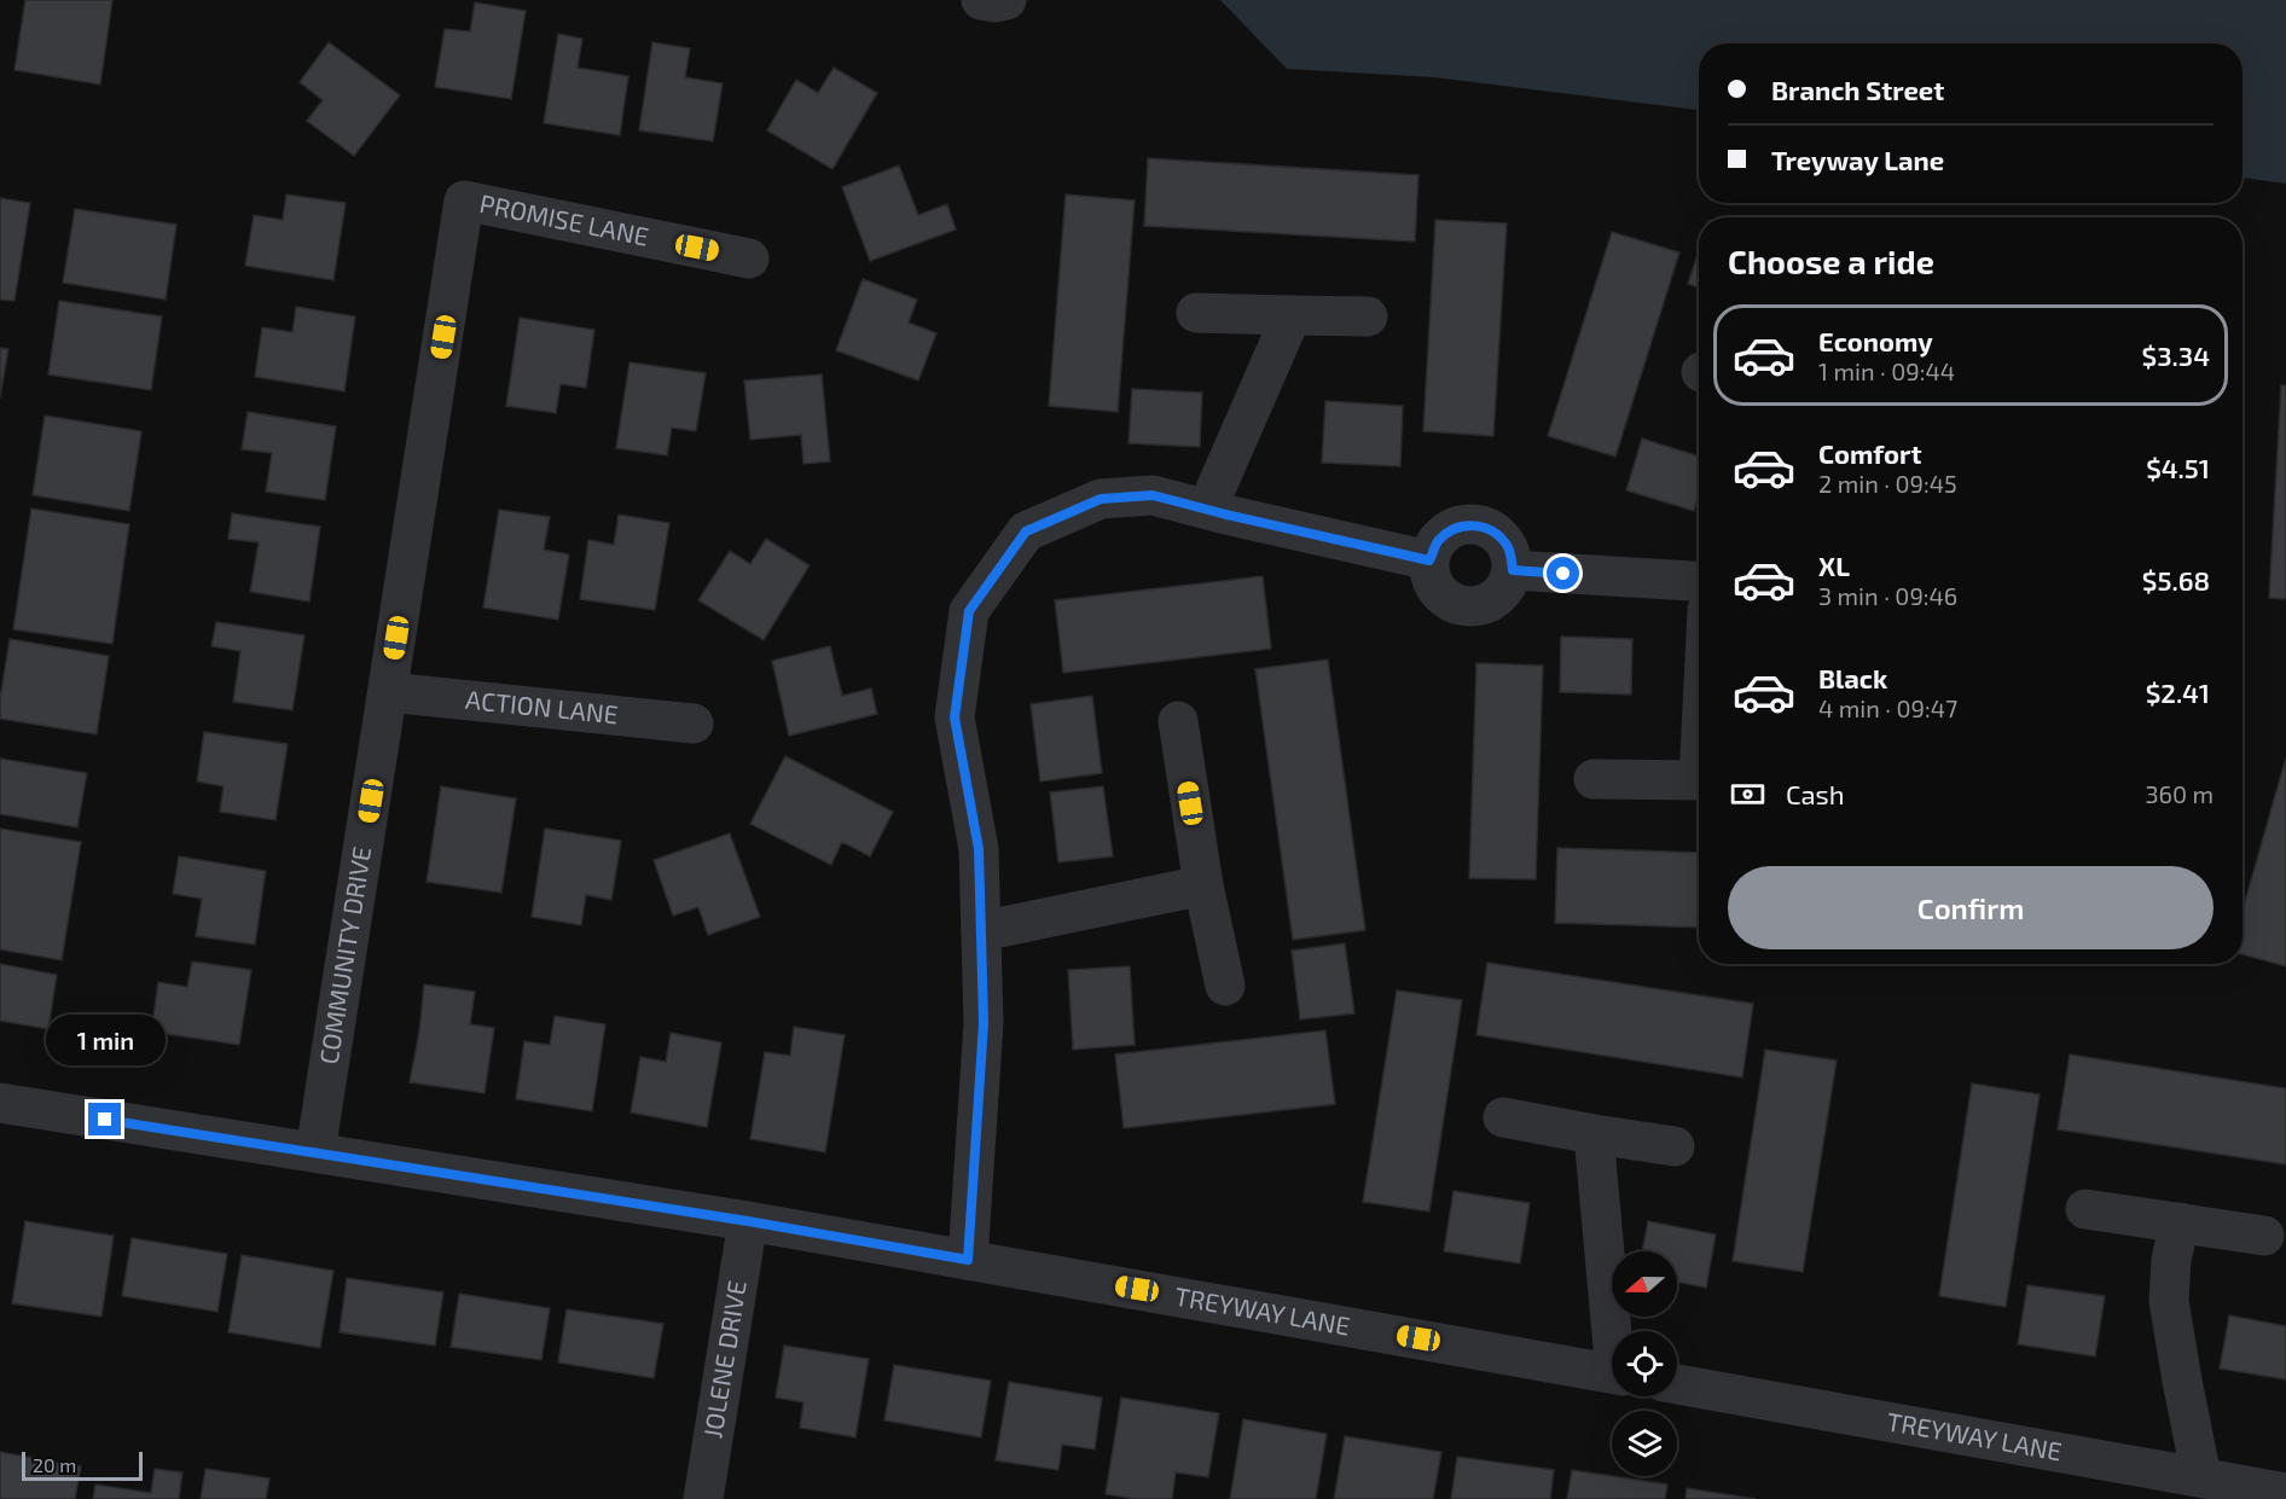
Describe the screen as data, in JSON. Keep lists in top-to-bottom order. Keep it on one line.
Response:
{"streets":{"street":["PROMISE LANE","ACTION LANE","COMMUNITY DRIVE","TREYWAY LANE","JOLENE DRIVE"]},"crossings":[["PROMISE LANE","COMMUNITY DRIVE"],["ACTION LANE","COMMUNITY DRIVE"],["COMMUNITY DRIVE","TREYWAY LANE"],["TREYWAY LANE","JOLENE DRIVE"]],"scale_bar":"20 m","north":"left","page":{"banner":["Branch Street","Treyway Lane"],"heading":"Choose a ride","list":[{"name":"Economy","note":"1 min · 09:44","value":"$3.34"},{"name":"Comfort","note":"2 min · 09:45","value":"$4.51"},{"name":"XL","note":"3 min · 09:46","value":"$5.68"},{"name":"Black","note":"4 min · 09:47","value":"$2.41"}],"pay":["Cash","360 m"],"buttons":"Confirm","bubble":"1 min","scale":"20 m"}}
